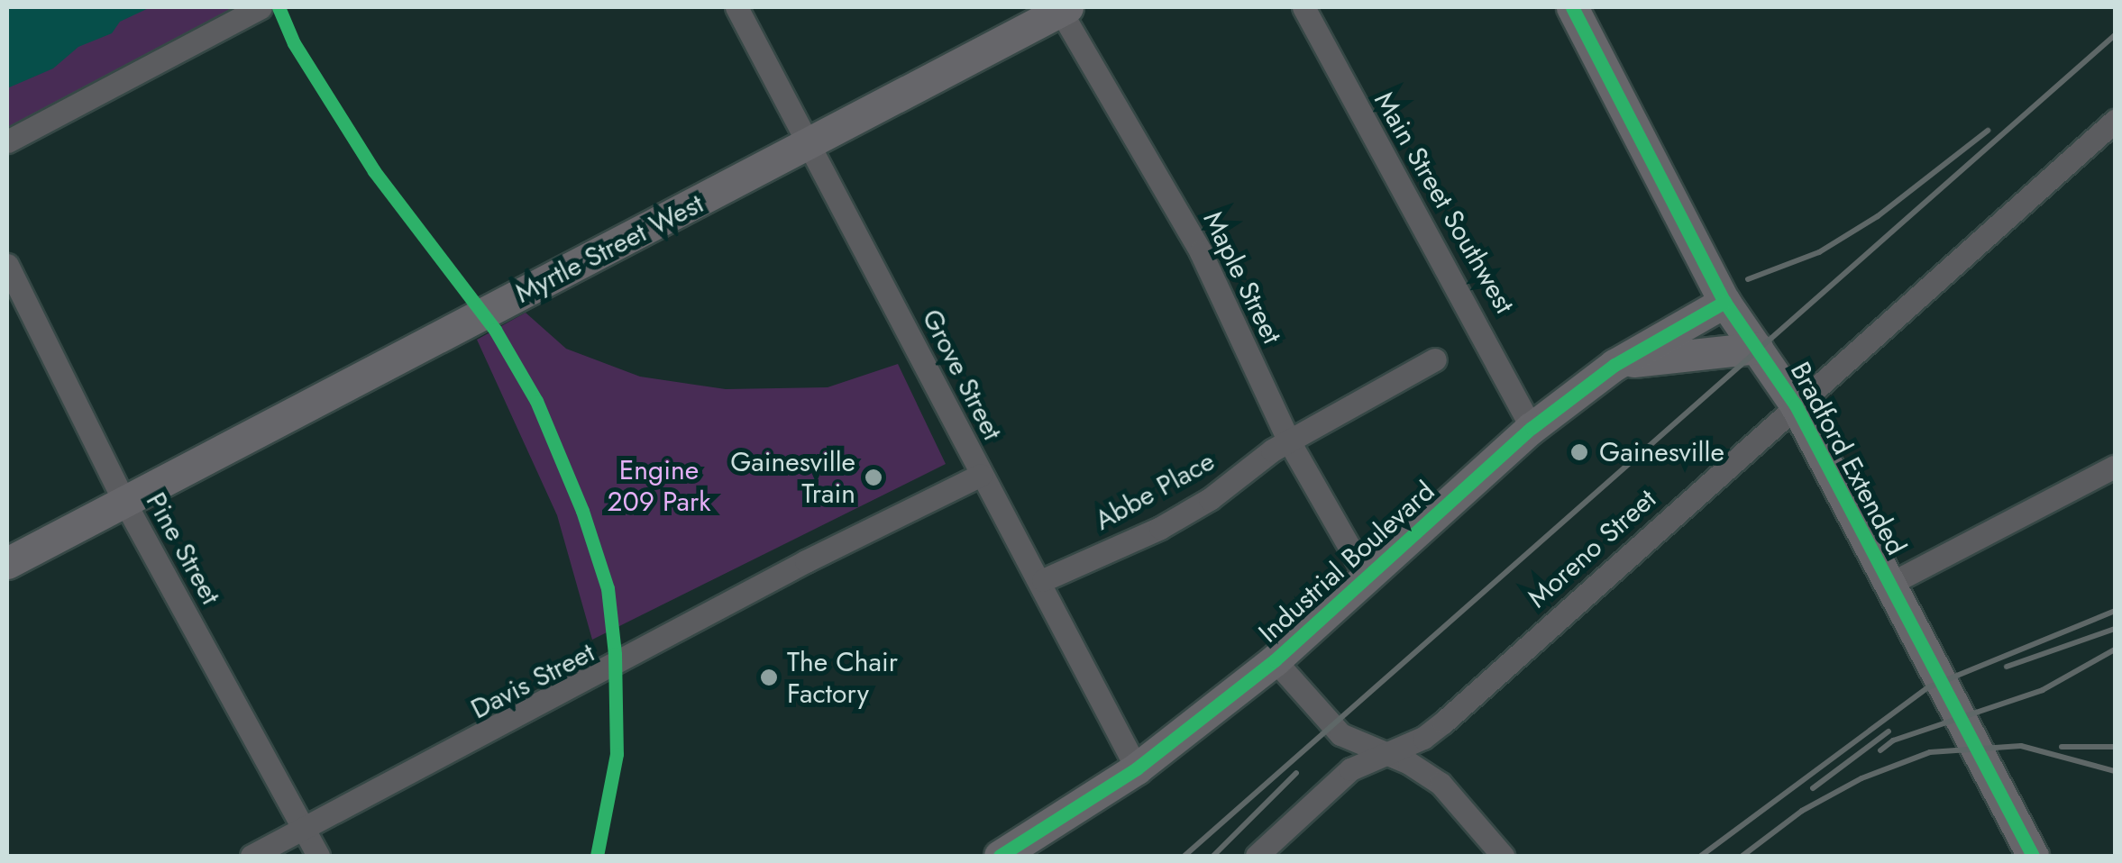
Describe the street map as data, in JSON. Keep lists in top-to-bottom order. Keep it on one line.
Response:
{"streets":{"street":["Main Street Southwest","Myrtle Street West","Maple Street","Grove Street","Bradford Extended","Abbe Place","Pine Street","Moreno Street","Industrial Boulevard","Davis Street"]},"crossings":[["Main Street Southwest","Industrial Boulevard"],["Myrtle Street West","Maple Street"],["Myrtle Street West","Grove Street"],["Myrtle Street West","Pine Street"],["Maple Street","Abbe Place"],["Maple Street","Industrial Boulevard"],["Grove Street","Abbe Place"],["Grove Street","Industrial Boulevard"],["Grove Street","Davis Street"],["Bradford Extended","Moreno Street"],["Bradford Extended","Industrial Boulevard"],["Pine Street","Davis Street"]],"parks":["Engine 209 Park"],"places":["Gainesville","Gainesville Train","The Chair Factory"]}
